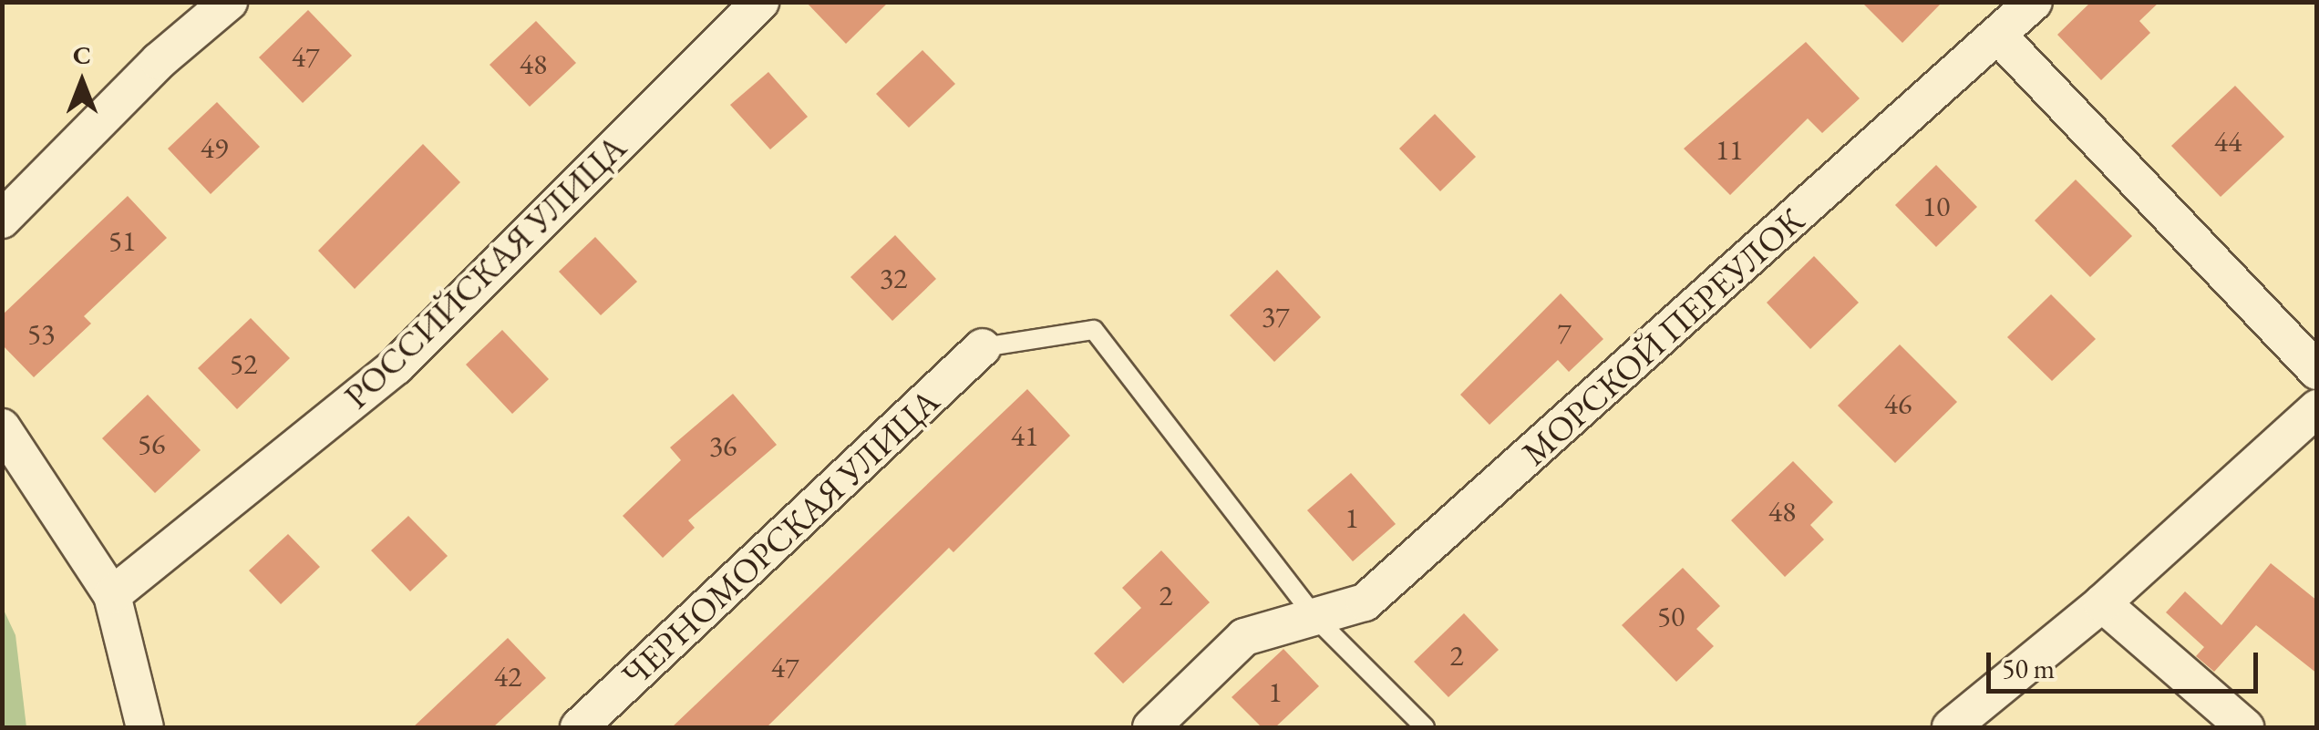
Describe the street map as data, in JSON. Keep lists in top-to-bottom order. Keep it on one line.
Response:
{"streets":{"street":["РОССИЙСКАЯ УЛИЦА","МОРСКОЙ ПЕРЕУЛОК","ЧЕРНОМОРСКАЯ УЛИЦА"]},"house_numbers":["47","48","44","49","11","10","51","32","37","7","53","52","46","41","56","36","48","1","2","50","2","47","42","1"],"scale_bar":"50 m","north":"top"}
